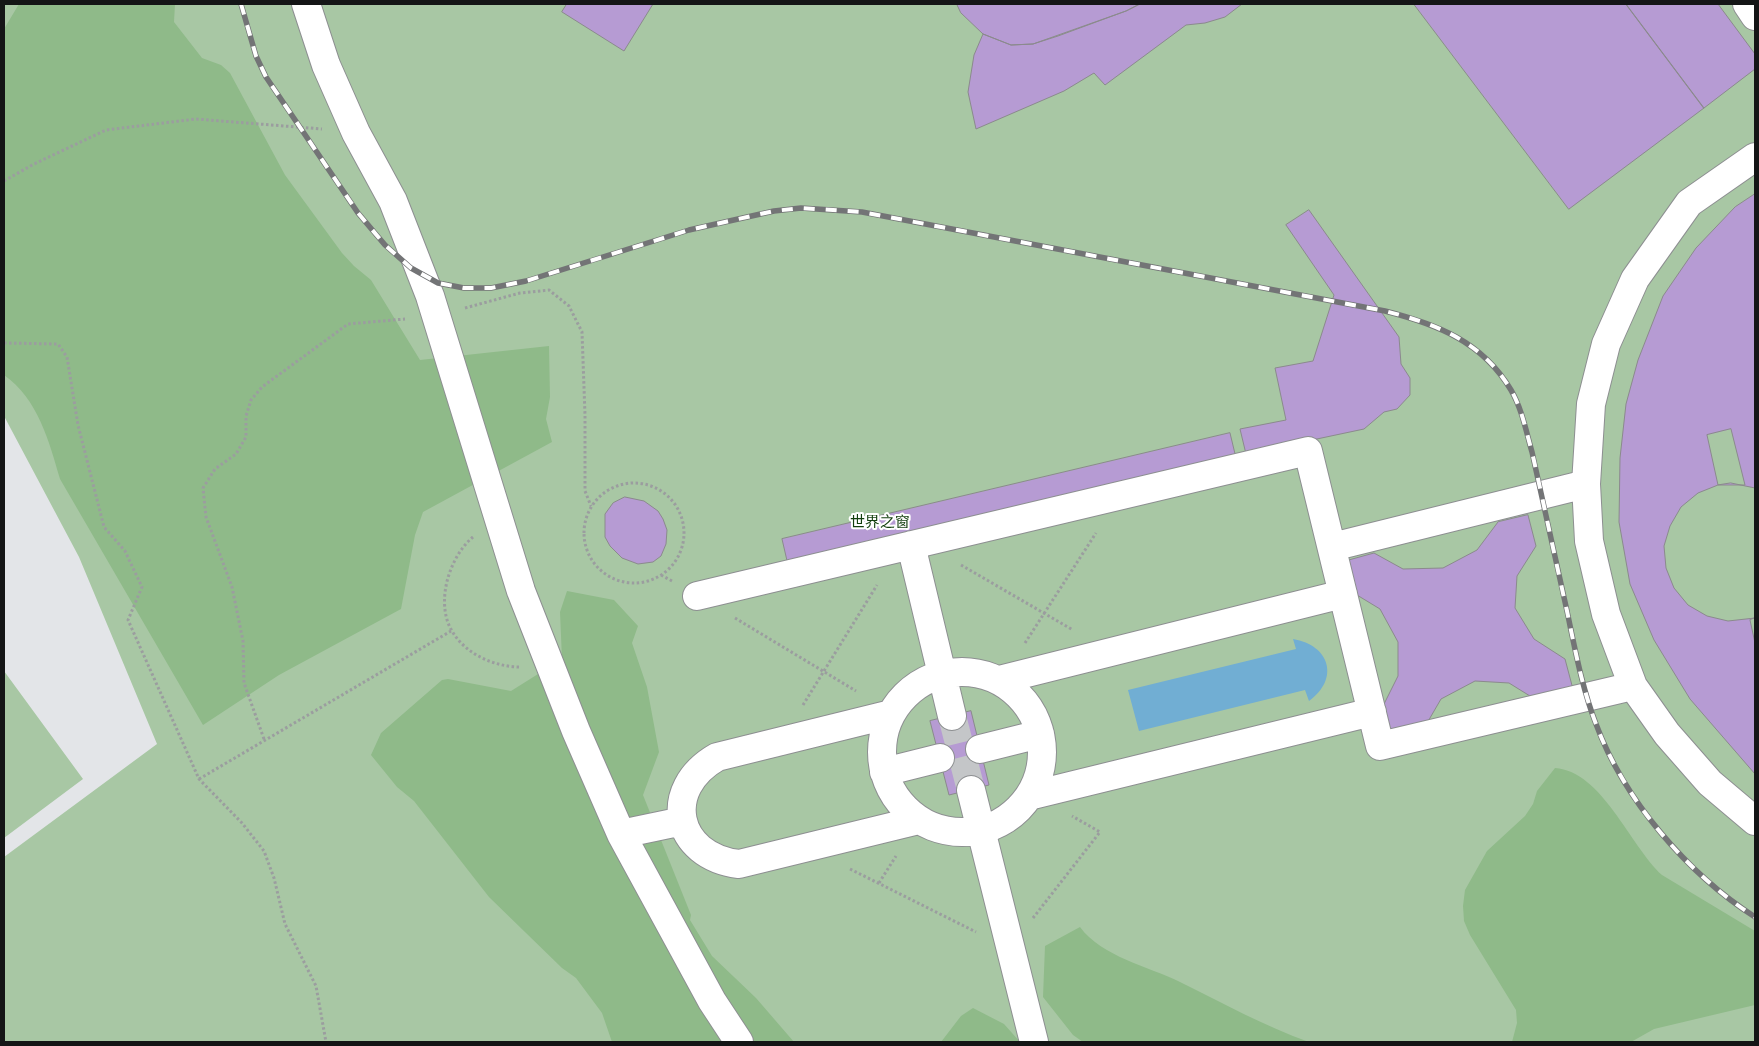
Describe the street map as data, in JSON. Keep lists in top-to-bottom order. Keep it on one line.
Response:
{"parks":["世界之窗"]}
